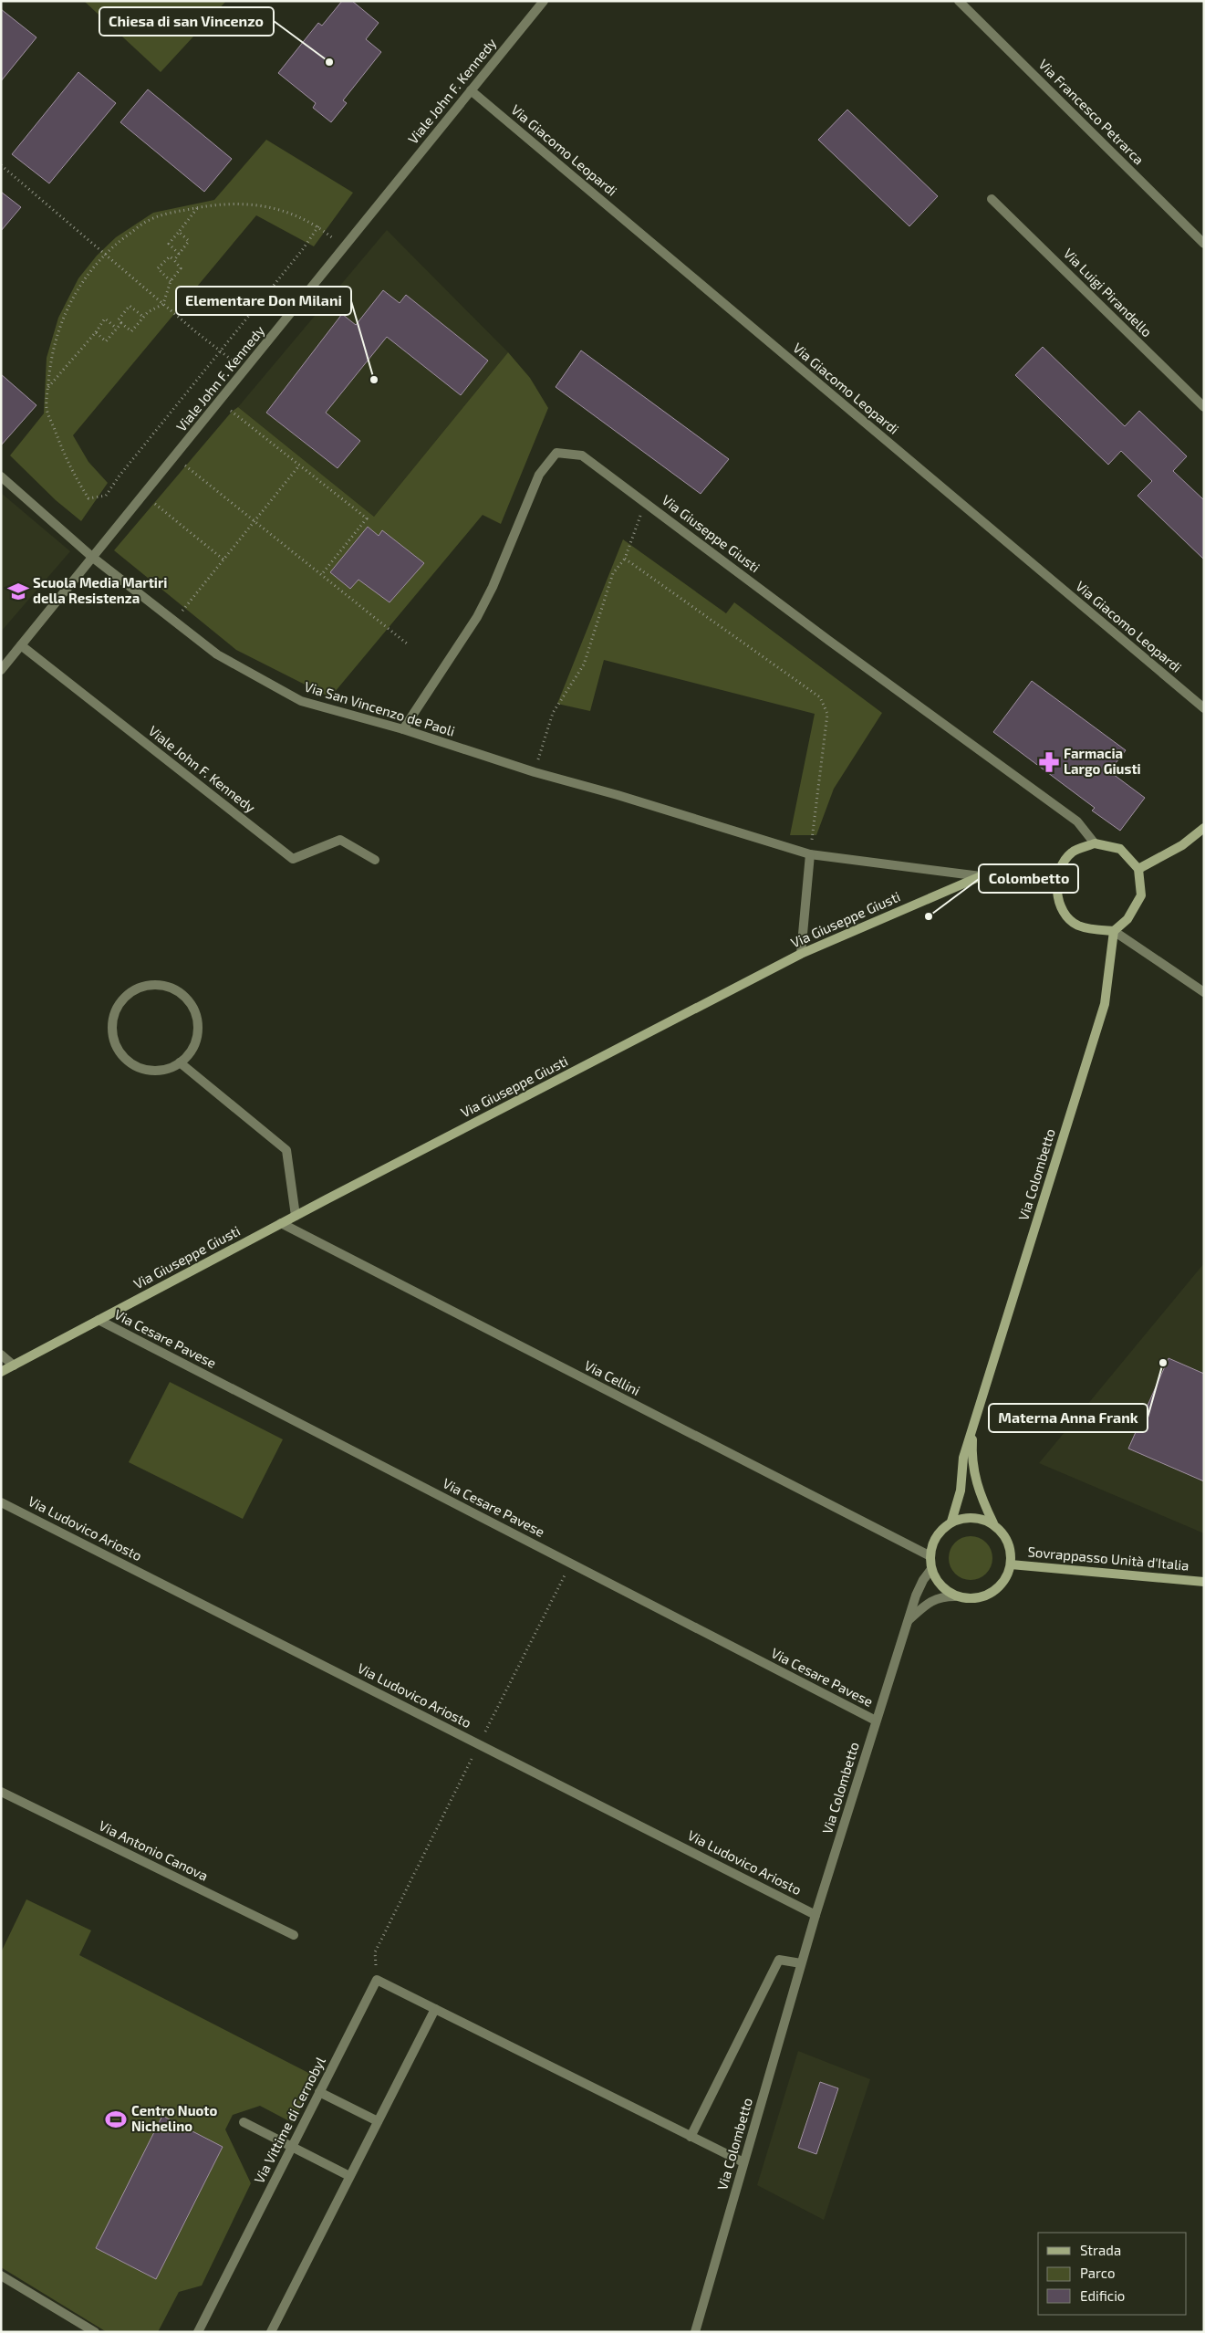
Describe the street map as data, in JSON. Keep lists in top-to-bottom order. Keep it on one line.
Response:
{"streets":{"street":["Viale John F. Kennedy","Via Francesco Petrarca","Via Giacomo Leopardi","Via Luigi Pirandello","Via Giuseppe Giusti","Via San Vincenzo de Paoli","Via Colombetto","Via Cesare Pavese","Via Cellini","Via Ludovico Ariosto","Sovrappasso Unità d'Italia","Via Antonio Canova","Via Vittime di Cernobyl"]},"crossings":[["Viale John F. Kennedy","Via Giacomo Leopardi"],["Viale John F. Kennedy","Via San Vincenzo de Paoli"],["Via Giuseppe Giusti","Via San Vincenzo de Paoli"],["Via Giuseppe Giusti","Via Colombetto"],["Via Giuseppe Giusti","Via Cesare Pavese"],["Via Giuseppe Giusti","Via Cellini"],["Via Colombetto","Via Cesare Pavese"],["Via Colombetto","Via Cellini"],["Via Colombetto","Via Ludovico Ariosto"],["Via Colombetto","Sovrappasso Unità d'Italia"],["Via Cellini","Sovrappasso Unità d'Italia"]],"places":{"other":["Chiesa di san Vincenzo","Elementare Don Milani","Colombetto","Materna Anna Frank"],"school or university":["Scuola Media Martiri della Resistenza"],"pharmacy":["Farmacia Largo Giusti"],"sports":["Centro Nuoto Nichelino"]},"legend":["Strada","Parco","Edificio"]}
